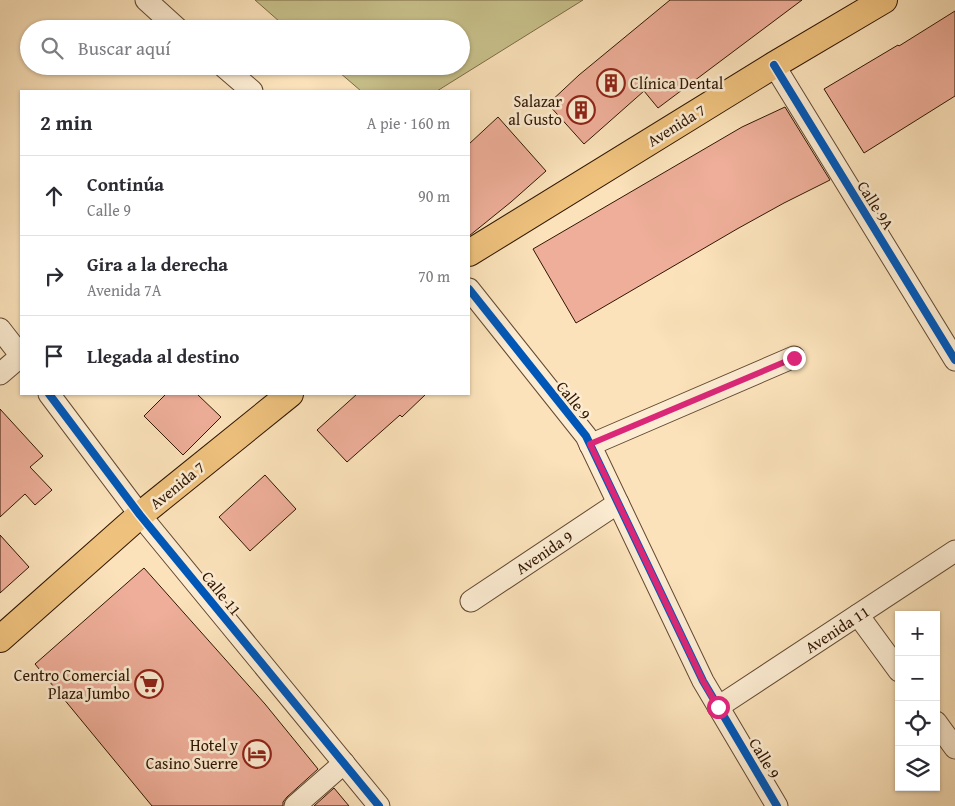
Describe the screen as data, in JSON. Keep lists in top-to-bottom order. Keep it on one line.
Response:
{"streets":{"main road":["Avenida 7"],"street":["Calle 9A","Calle 9","Avenida 9","Calle 11","Avenida 11"]},"crossings":[["Avenida 7","Calle 9A"],["Avenida 7","Calle 11"],["Calle 9","Avenida 9"],["Calle 9","Avenida 11"]],"places":{"building":["Clínica Dental","Salazar al Gusto"],"supermarket":["Centro Comercial Plaza Jumbo"],"hotel":["Hotel y Casino Suerre"]},"page":{"search":"Buscar aquí","heading":["2 min","A pie · 160 m"],"list":[["Continúa","Calle 9","90 m"],["Gira a la derecha","Avenida 7A","70 m"],"Llegada al destino"],"map_buttons":["+","−"]}}
